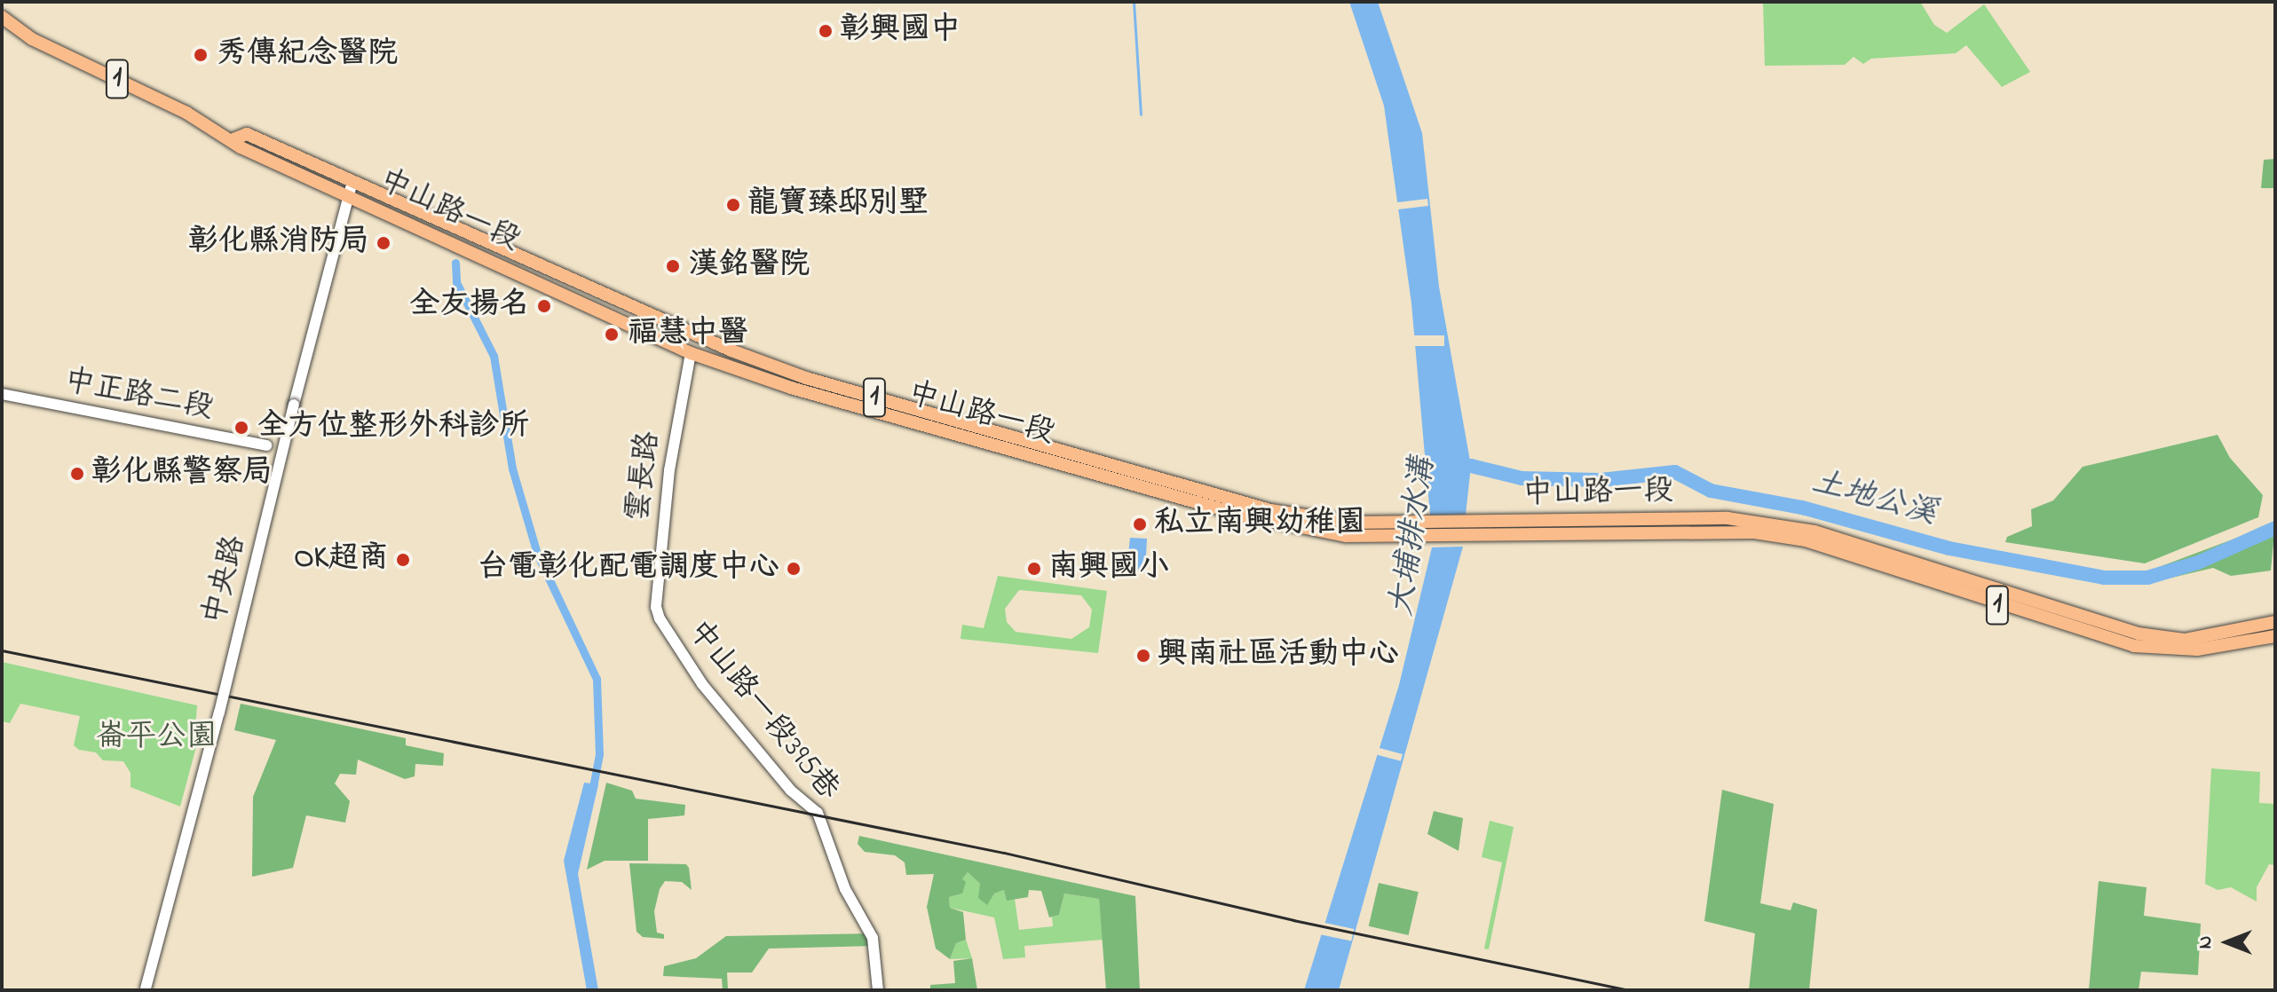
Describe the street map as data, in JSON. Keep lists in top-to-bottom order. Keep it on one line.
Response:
{"streets":{"main road":["1","中山路一段"],"street":["中正路二段","雲長路","中央路","中山路一段395巷"]},"crossings":[["1","中山路一段"],["中山路一段","雲長路"],["中山路一段","中央路"],["雲長路","中山路一段395巷"]],"water":["土地公溪","大埔排水溝"],"parks":["崙平公園"],"places":["彰興國中","秀傳紀念醫院","龍寶臻邸別墅","彰化縣消防局","漢銘醫院","全友揚名","福慧中醫","全方位整形外科診所","彰化縣警察局","私立南興幼稚園","OK超商","台電彰化配電調度中心","南興國小","興南社區活動中心"],"north":"left"}
